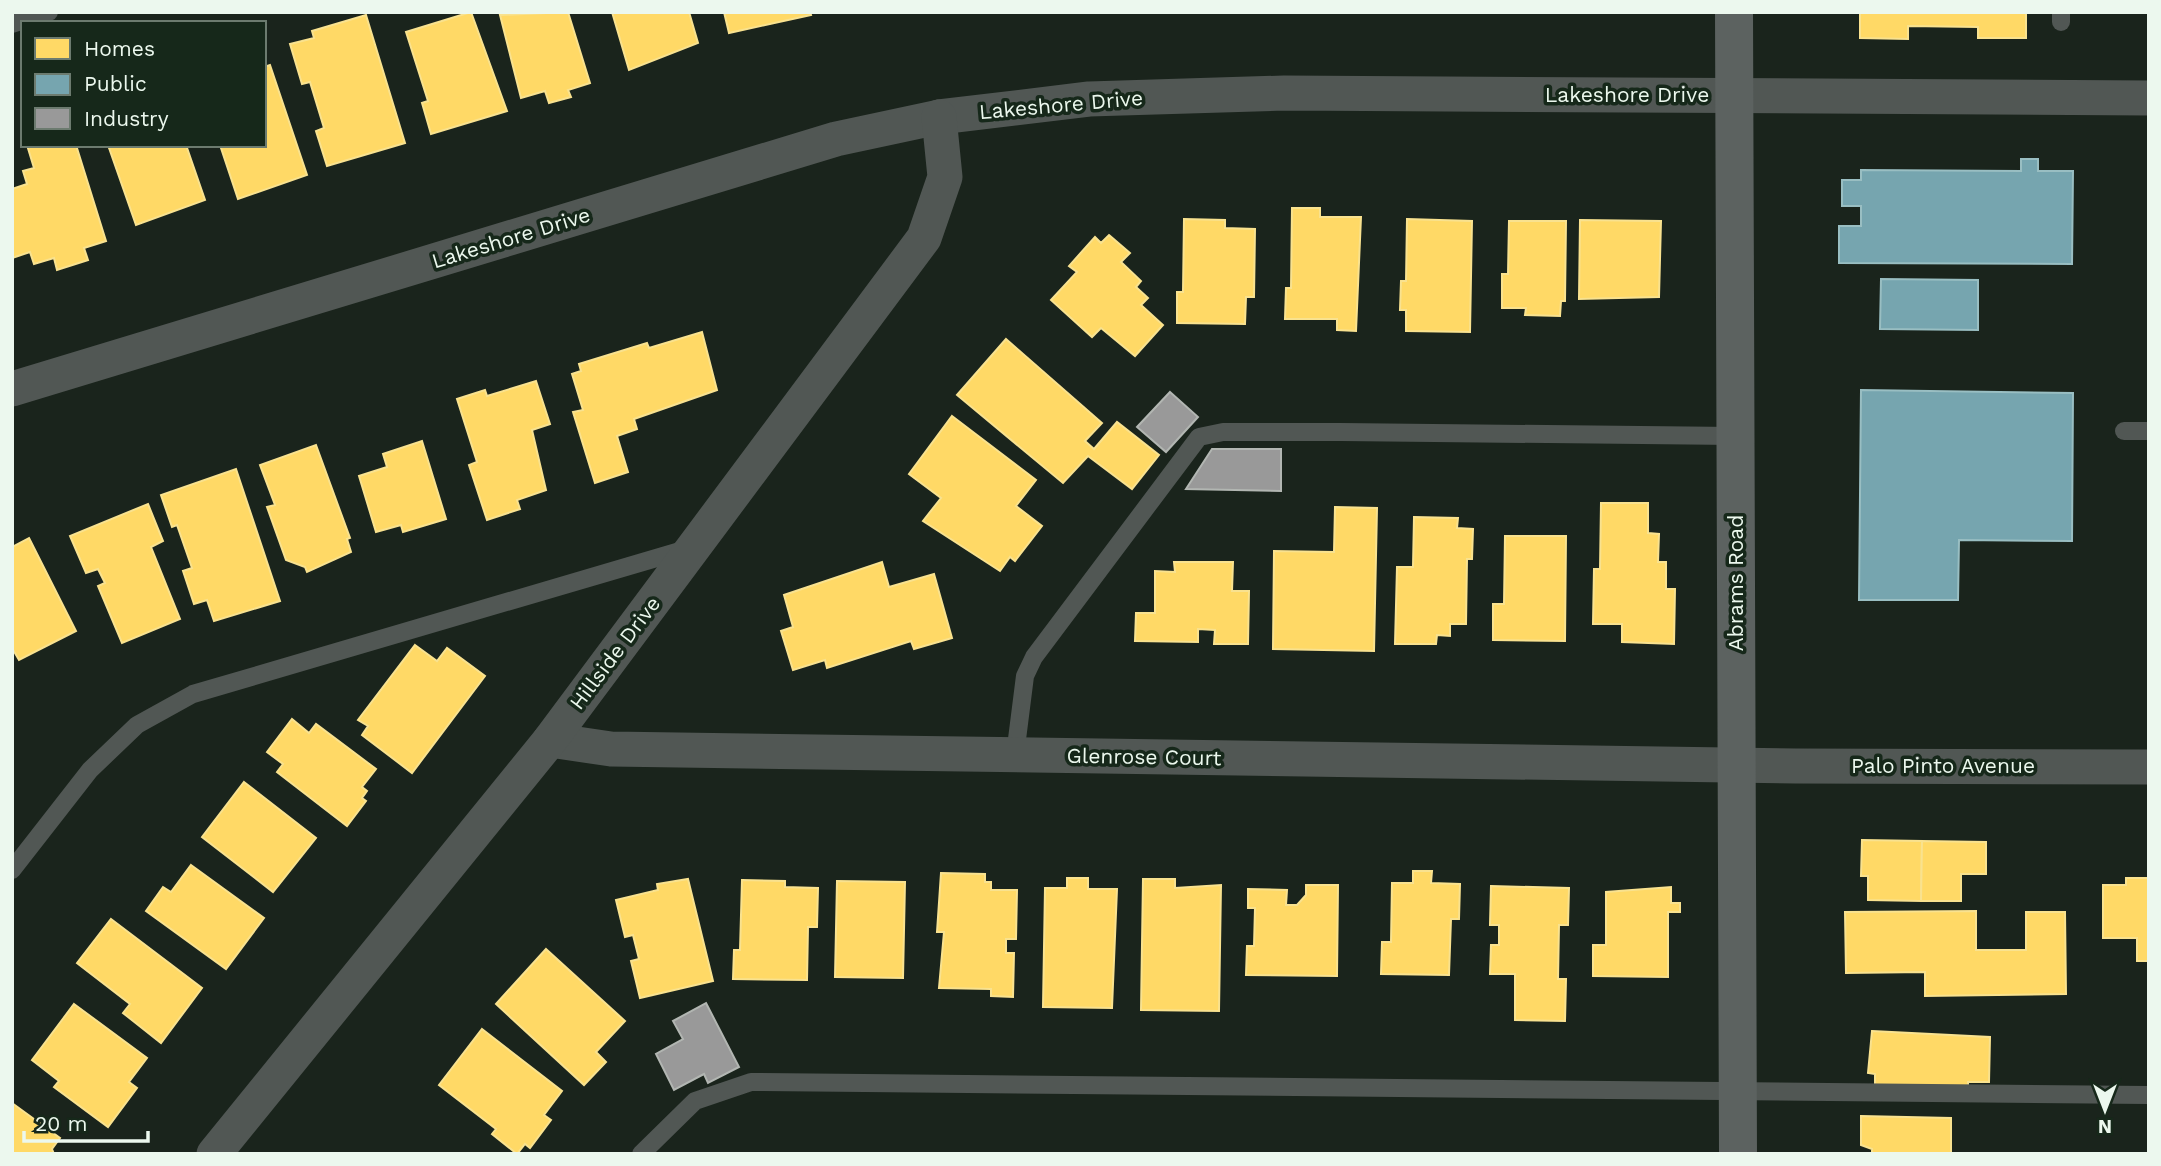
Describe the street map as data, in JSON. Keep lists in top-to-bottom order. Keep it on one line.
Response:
{"streets":{"main road":["Abrams Road"],"street":["Lakeshore Drive","Hillside Drive","Glenrose Court","Palo Pinto Avenue"]},"crossings":[["Lakeshore Drive","Abrams Road"],["Lakeshore Drive","Hillside Drive"],["Abrams Road","Glenrose Court"],["Abrams Road","Palo Pinto Avenue"],["Hillside Drive","Glenrose Court"],["Glenrose Court","Palo Pinto Avenue"]],"legend":["Homes","Public","Industry"],"scale_bar":"20 m","north":"bottom"}
